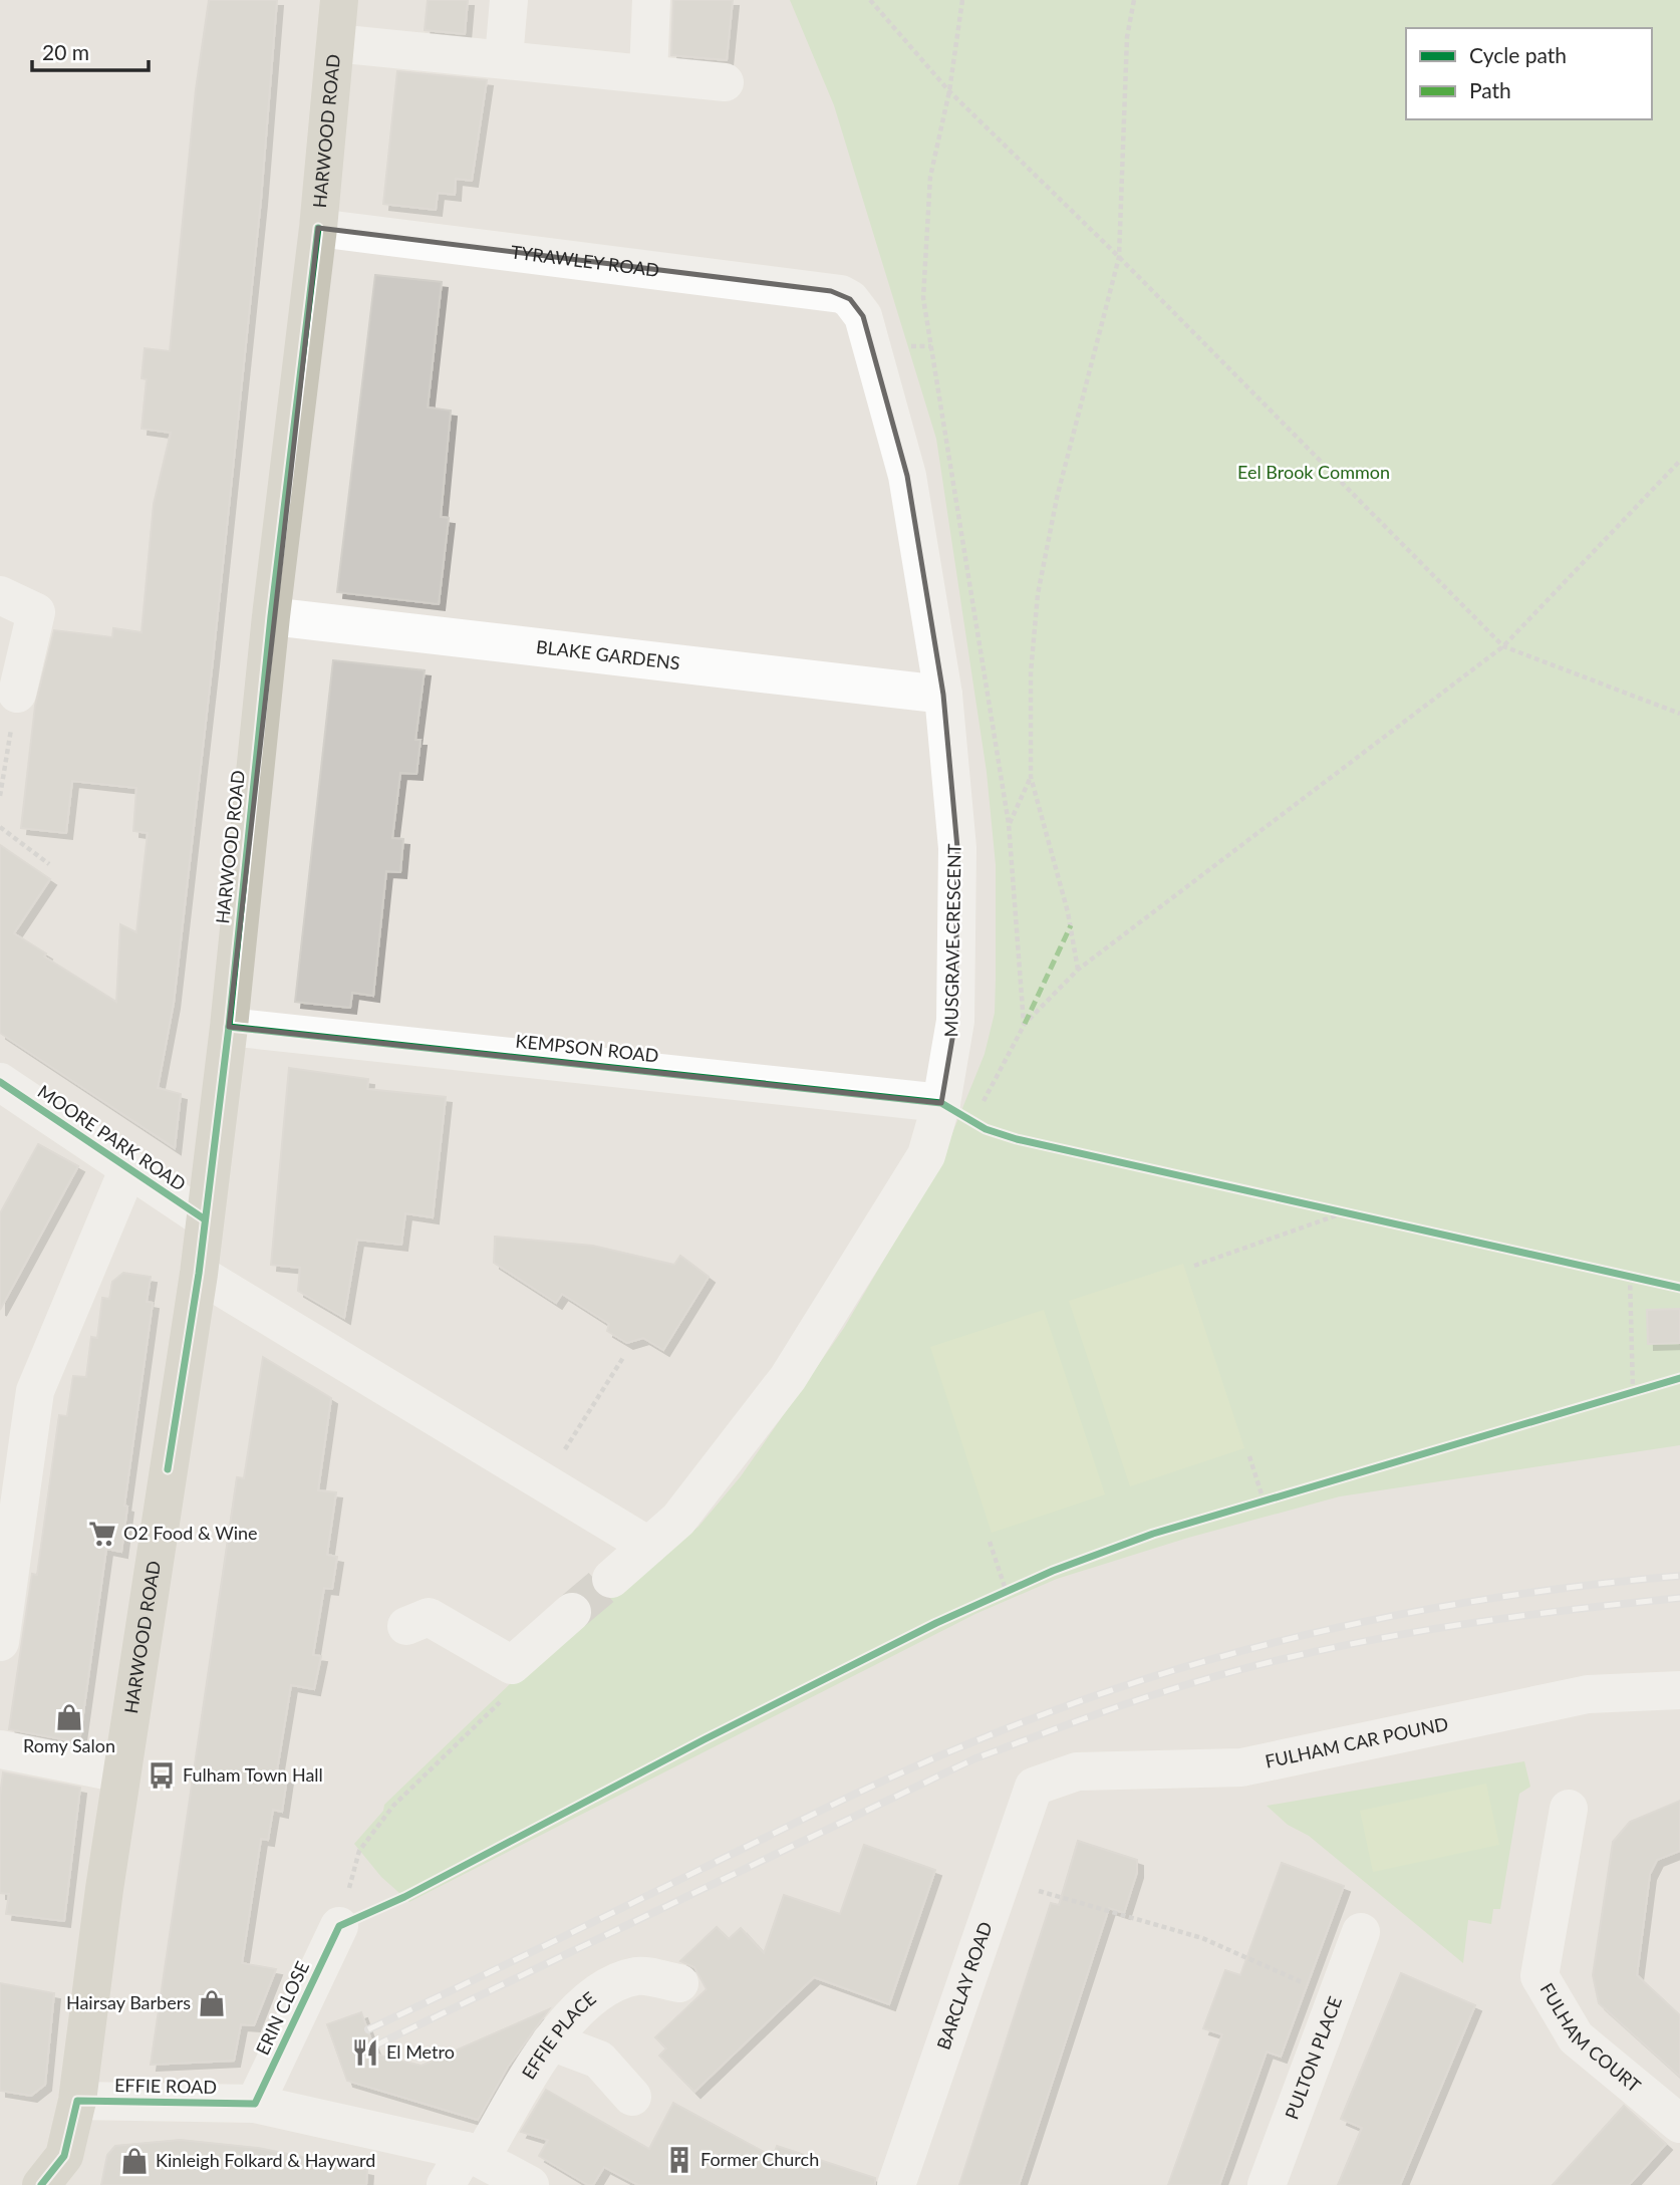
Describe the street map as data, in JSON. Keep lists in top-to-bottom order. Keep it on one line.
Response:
{"streets":{"main road":["HARWOOD ROAD"],"street":["TYRAWLEY ROAD","BLAKE GARDENS","MUSGRAVE CRESCENT","KEMPSON ROAD","MOORE PARK ROAD","FULHAM CAR POUND","BARCLAY ROAD","ERIN CLOSE","FULHAM COURT","EFFIE PLACE","PULTON PLACE","EFFIE ROAD"]},"crossings":[["HARWOOD ROAD","TYRAWLEY ROAD"],["HARWOOD ROAD","BLAKE GARDENS"],["HARWOOD ROAD","KEMPSON ROAD"],["HARWOOD ROAD","MOORE PARK ROAD"],["HARWOOD ROAD","EFFIE ROAD"],["TYRAWLEY ROAD","MUSGRAVE CRESCENT"],["BLAKE GARDENS","MUSGRAVE CRESCENT"],["MUSGRAVE CRESCENT","KEMPSON ROAD"],["FULHAM CAR POUND","BARCLAY ROAD"],["ERIN CLOSE","EFFIE ROAD"],["EFFIE PLACE","EFFIE ROAD"]],"parks":["Eel Brook Common"],"places":{"supermarket":["O2 Food & Wine"],"shop":["Romy Salon","Hairsay Barbers","Kinleigh Folkard & Hayward"],"bus stop":["Fulham Town Hall"],"restaurant":["El Metro"],"building":["Former Church"]},"legend":["Cycle path","Path"],"scale_bar":"20 m"}
